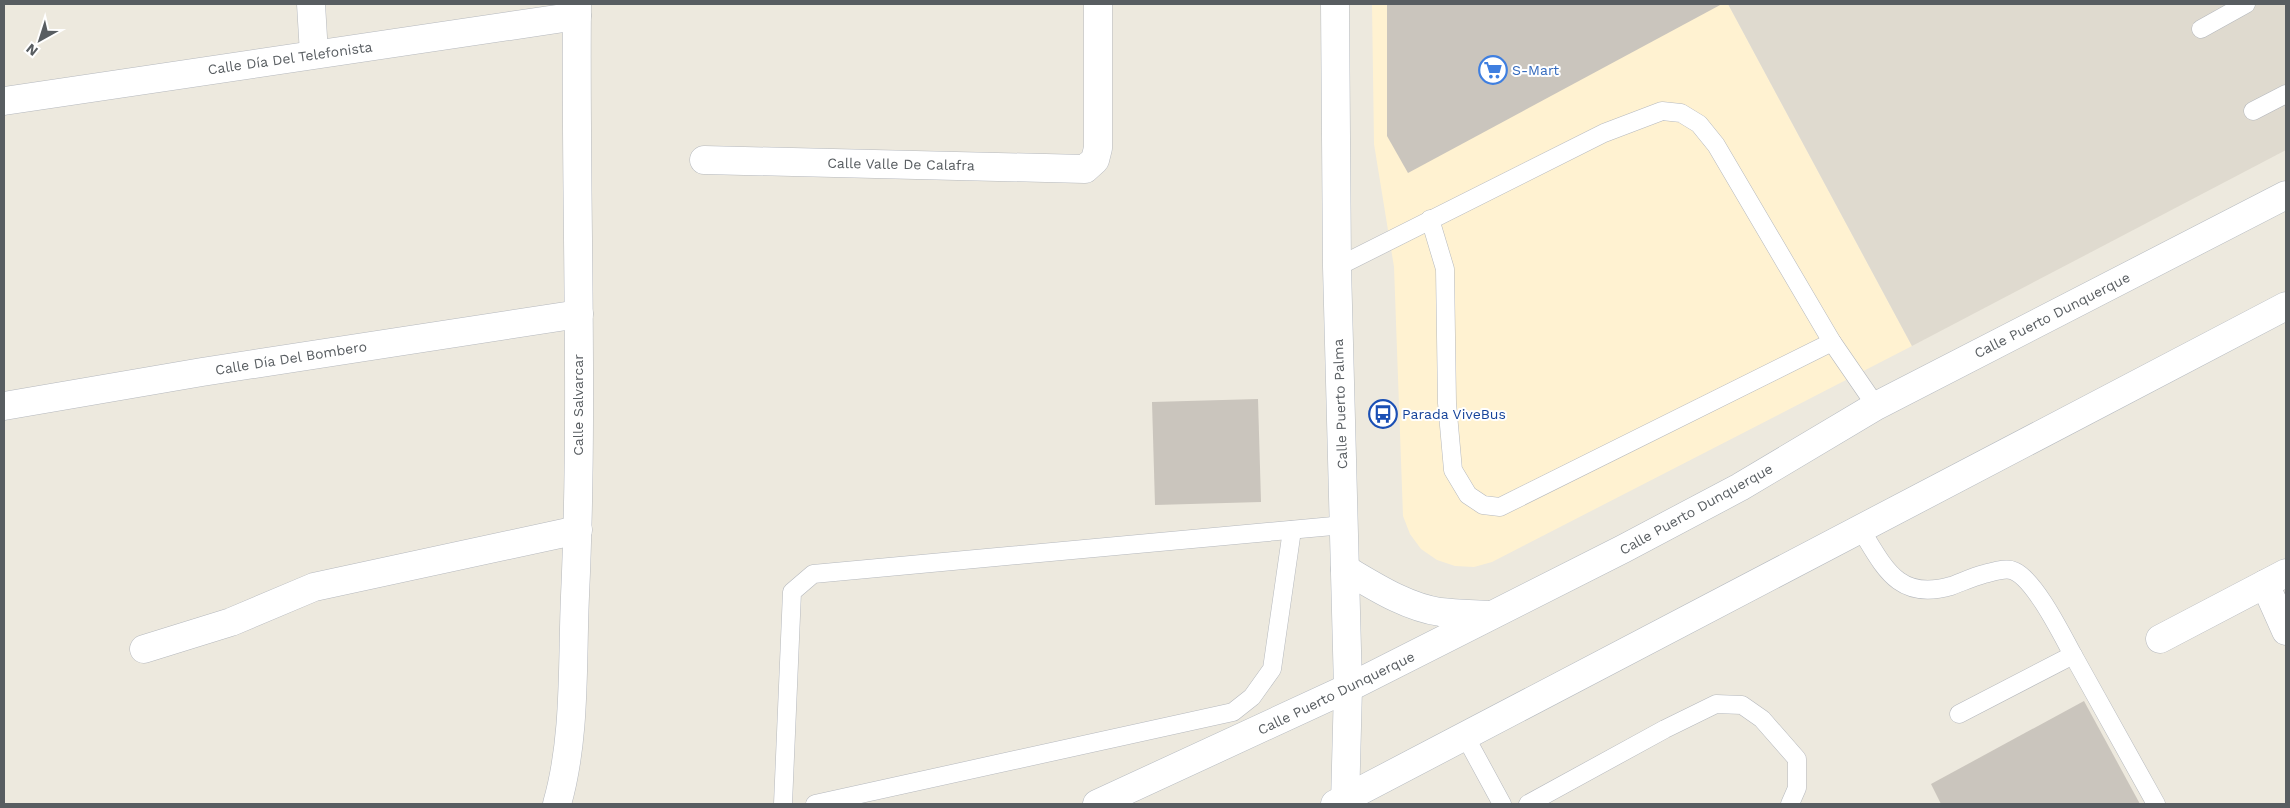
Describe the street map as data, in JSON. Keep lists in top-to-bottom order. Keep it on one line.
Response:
{"streets":{"street":["Calle Día Del Telefonista","Calle Valle De Calafra","Calle Puerto Dunquerque","Calle Día Del Bombero","Calle Puerto Palma","Calle Salvarcar"]},"crossings":[["Calle Día Del Telefonista","Calle Salvarcar"],["Calle Puerto Dunquerque","Calle Puerto Palma"],["Calle Día Del Bombero","Calle Salvarcar"]],"places":{"supermarket":["S-Mart"],"bus stop":["Parada ViveBus"]},"north":"bottom left"}
